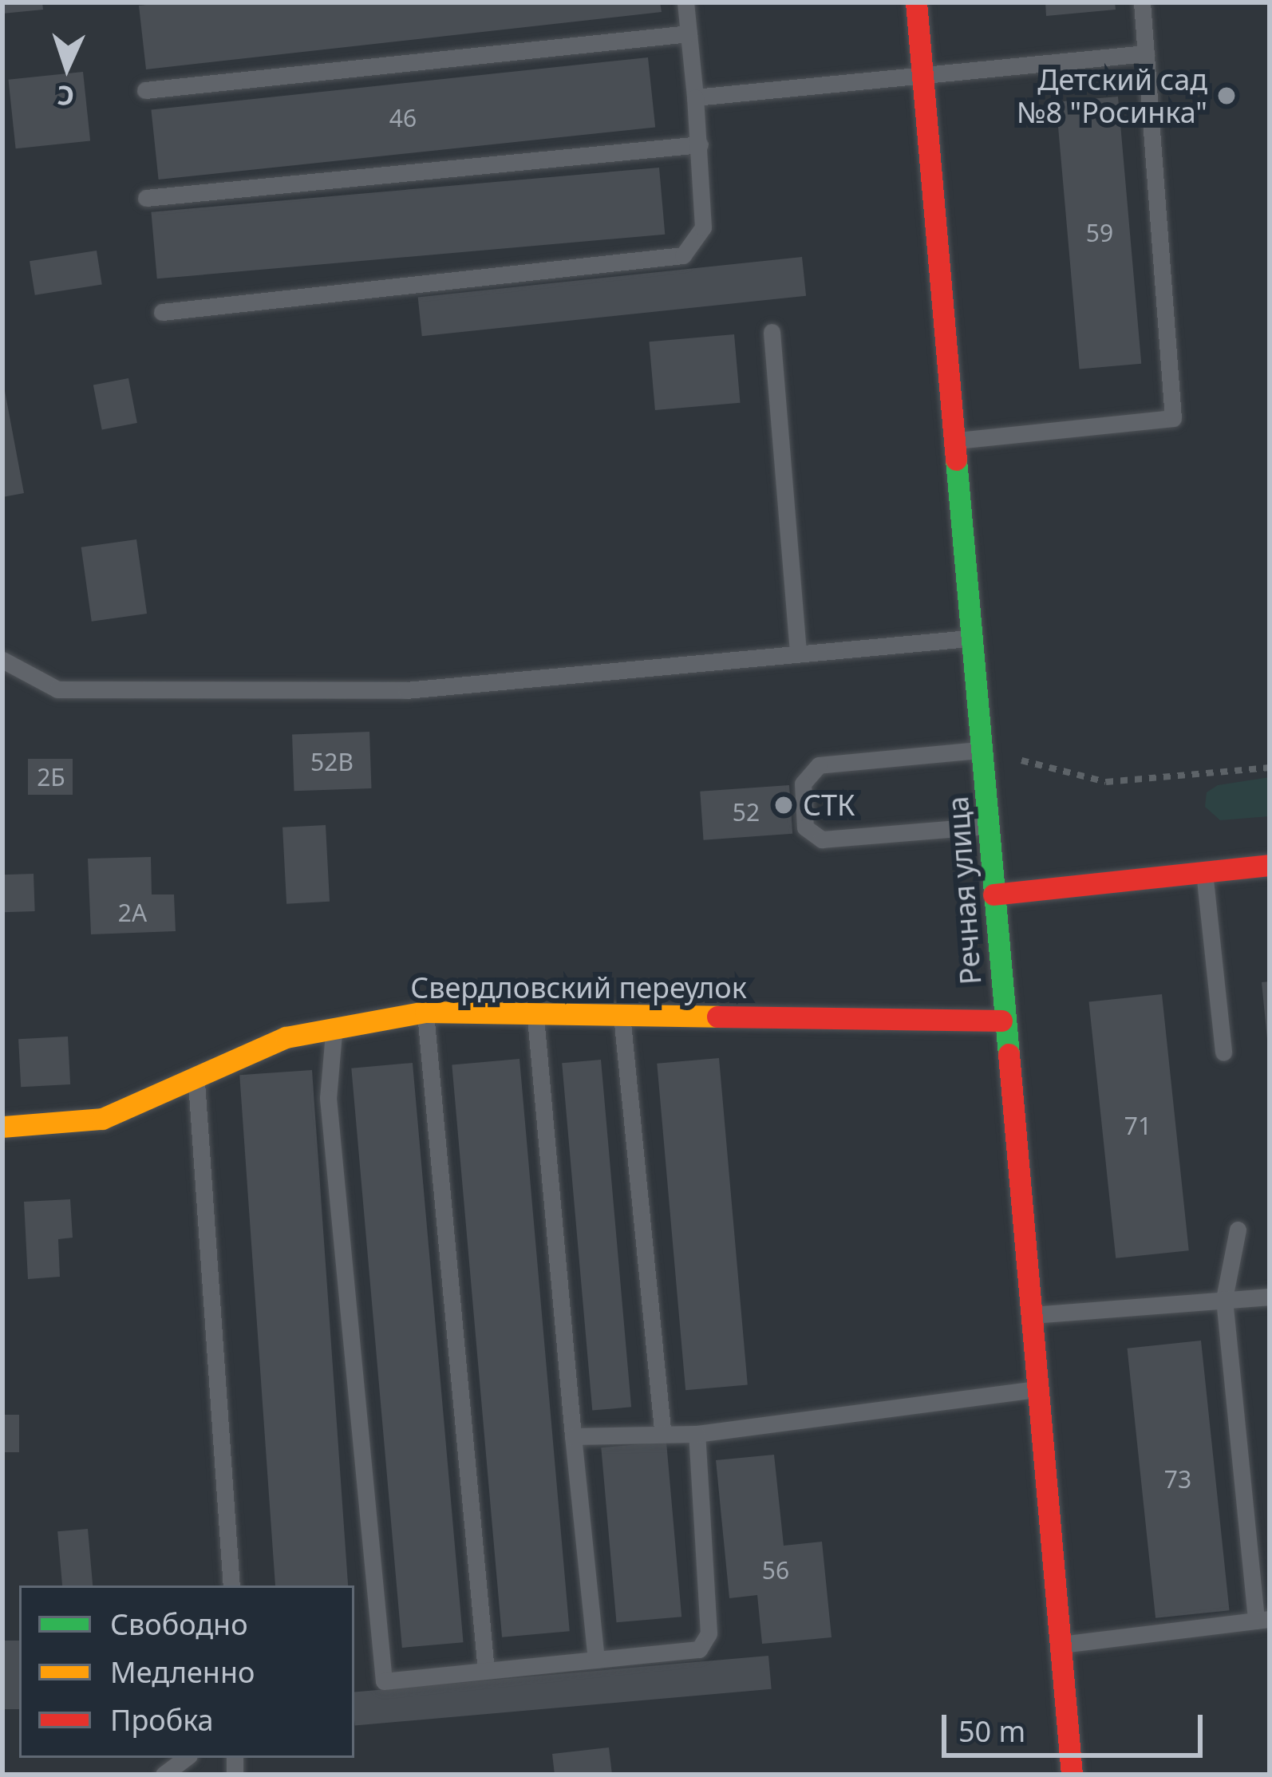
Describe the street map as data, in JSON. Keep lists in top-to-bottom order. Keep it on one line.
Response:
{"streets":{"street":["Речная улица","Свердловский переулок"]},"crossings":[["Речная улица","Свердловский переулок"]],"places":["Детский сад №8 \"Росинка\"","СТК"],"house_numbers":["46","59","52В","2Б","52","2А","71","73","56"],"legend":["Свободно","Медленно","Пробка"],"scale_bar":"50 m","north":"bottom"}
